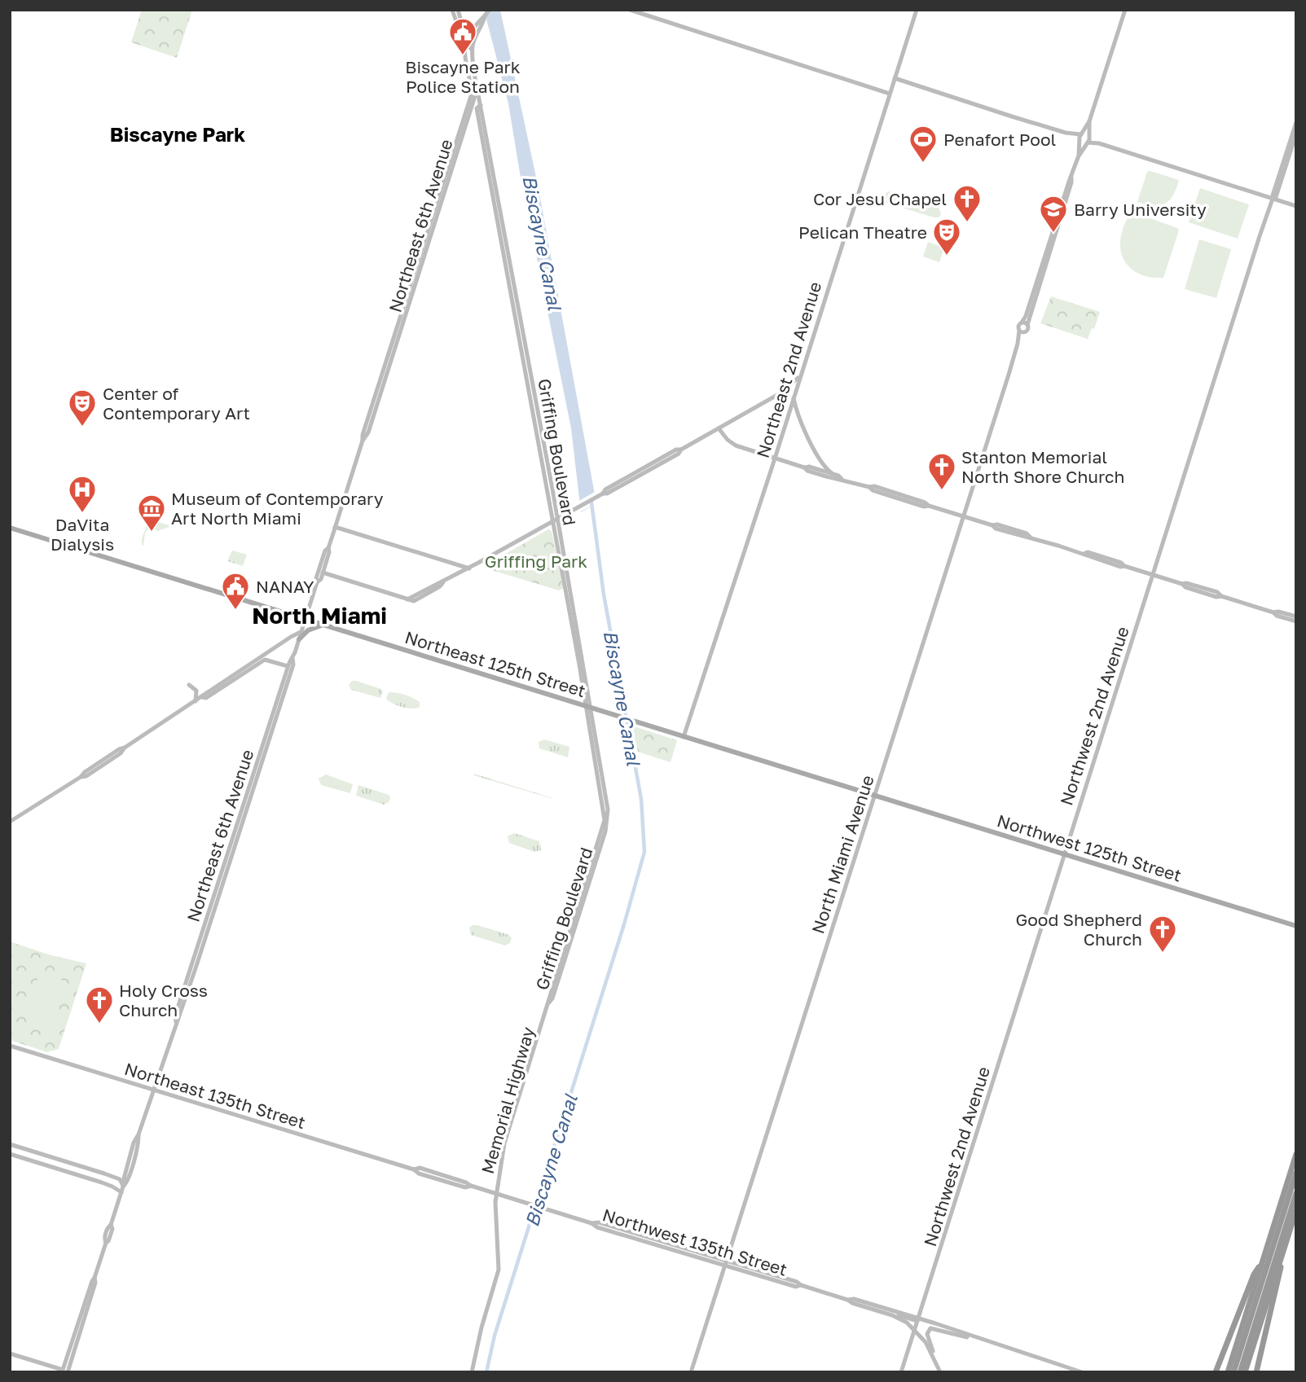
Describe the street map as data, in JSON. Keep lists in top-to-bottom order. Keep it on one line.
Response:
{"streets":{"main road":["Northeast 6th Avenue","Northeast 2nd Avenue","Griffing Boulevard","Northeast 125th Street","Northwest 2nd Avenue","Northwest 125th Street","North Miami Avenue","Northeast 135th Street","Memorial Highway","Northwest 135th Street"]},"crossings":[["Northeast 6th Avenue","Griffing Boulevard"],["Northeast 6th Avenue","Northeast 125th Street"],["Northeast 6th Avenue","Northeast 135th Street"],["Northeast 2nd Avenue","Northeast 125th Street"],["Griffing Boulevard","Northeast 125th Street"],["Griffing Boulevard","Memorial Highway"],["Northeast 125th Street","Northwest 125th Street"],["Northeast 125th Street","North Miami Avenue"],["Northwest 2nd Avenue","Northwest 125th Street"],["Northwest 2nd Avenue","Northwest 135th Street"],["Northwest 125th Street","North Miami Avenue"],["North Miami Avenue","Northwest 135th Street"],["Northeast 135th Street","Memorial Highway"],["Northeast 135th Street","Northwest 135th Street"]],"districts":["Biscayne Park","North Miami"],"water":["Biscayne Canal"],"parks":["Griffing Park"],"places":{"public building":["Biscayne Park Police Station","NANAY"],"sports":["Penafort Pool"],"church":["Cor Jesu Chapel","Stanton Memorial North Shore Church","Good Shepherd Church","Holy Cross Church"],"school or university":["Barry University"],"theatre":["Pelican Theatre","Center of Contemporary Art"],"hospital":["DaVita Dialysis"],"museum":["Museum of Contemporary Art North Miami"]}}
